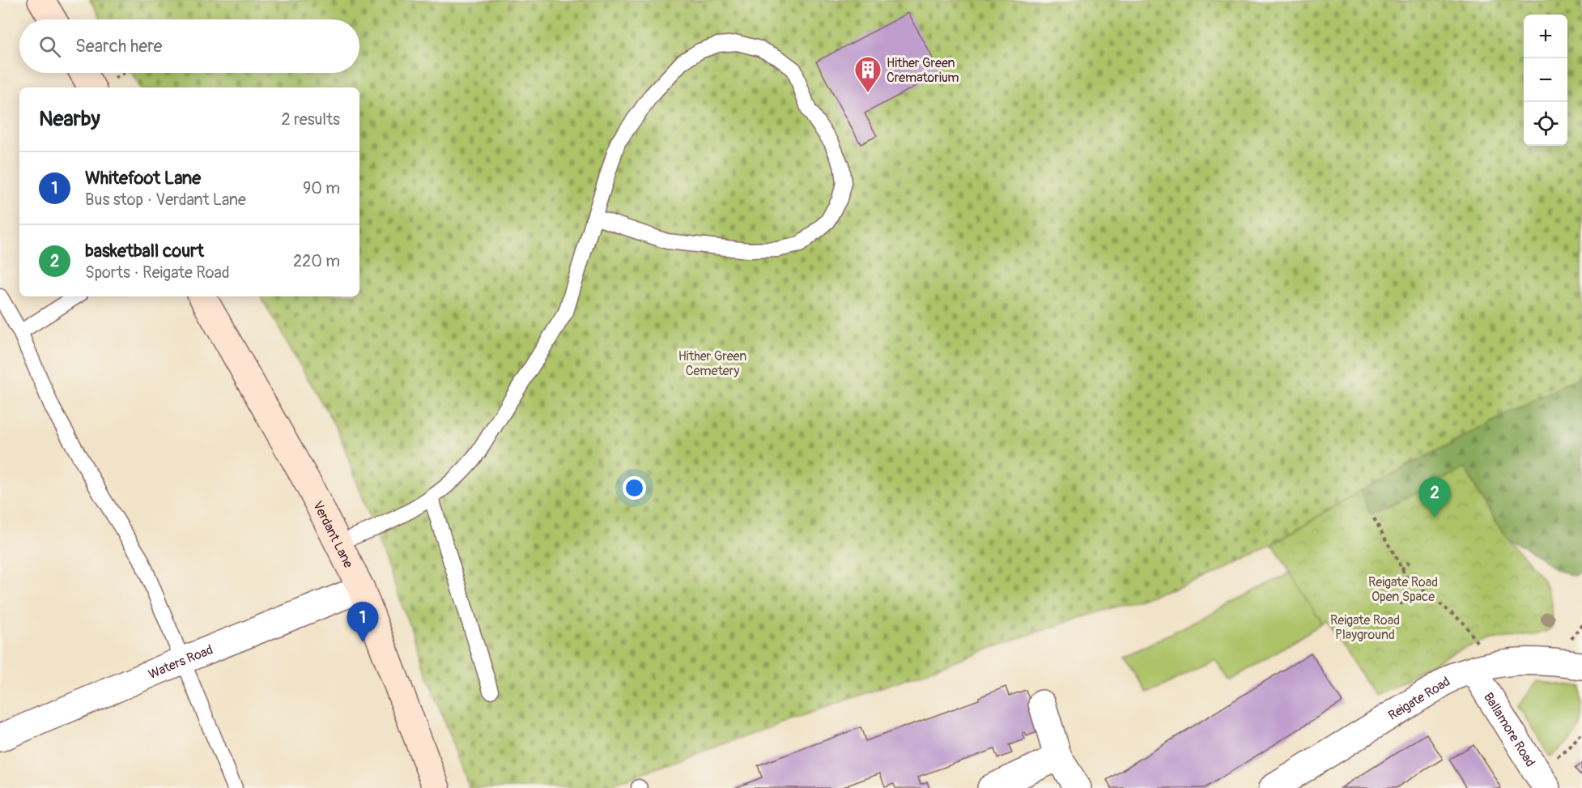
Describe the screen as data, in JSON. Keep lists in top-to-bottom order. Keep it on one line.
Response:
{"streets":{"street":["Verdant Lane","Waters Road","Reigate Road","Ballamore Road"]},"crossings":[["Verdant Lane","Waters Road"],["Reigate Road","Ballamore Road"]],"parks":["Hither Green Cemetery","Reigate Road Open Space","Reigate Road Playground"],"places":{"building":["Hither Green Crematorium"]},"page":{"map_buttons":["+","−"],"search":"Search here","heading":["Nearby","2 results"],"list":[{"mark":"1","name":"Whitefoot Lane","note":"Bus stop · Verdant Lane","value":"90 m"},{"mark":"2","name":"basketball court","note":"Sports · Reigate Road","value":"220 m"}],"pins":["2","1"]}}
